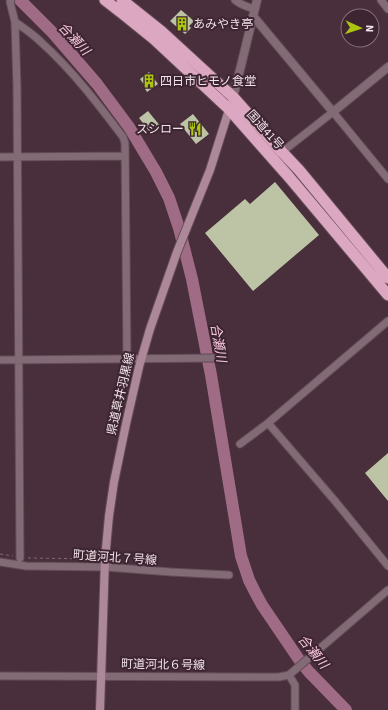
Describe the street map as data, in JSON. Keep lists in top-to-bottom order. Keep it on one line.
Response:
{"streets":{"highway":["国道41号"],"main road":["県道草井羽黒線"],"street":["町道河北７号線","町道河北６号線"]},"crossings":[["国道41号","県道草井羽黒線"],["県道草井羽黒線","町道河北７号線"],["県道草井羽黒線","町道河北６号線"]],"water":["合瀬川"],"places":{"building":["あみやき亭","四日市ヒモノ食堂"],"restaurant":["スシロー"]},"north":"right"}
